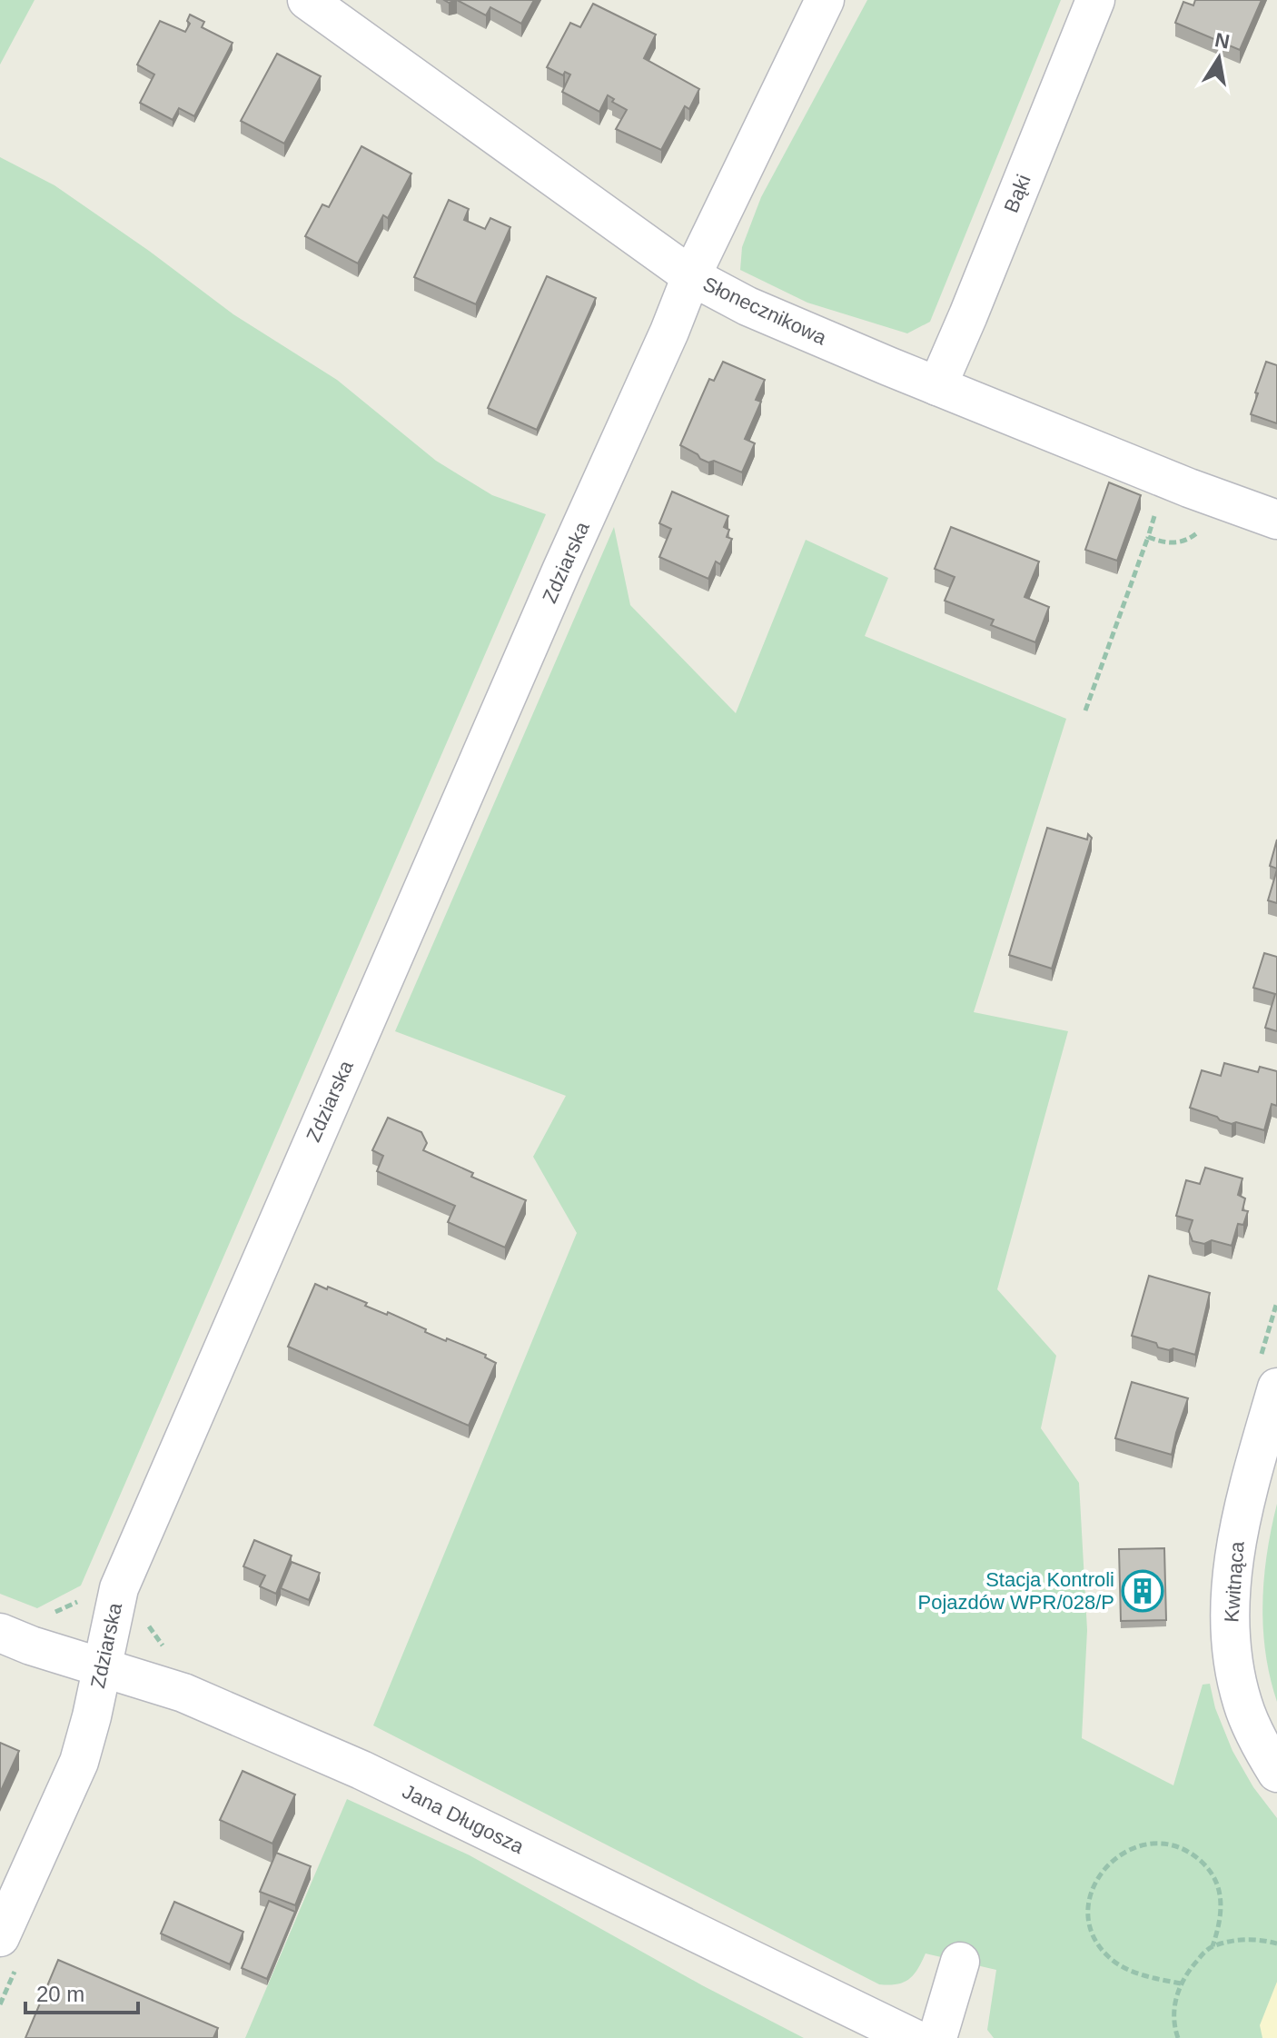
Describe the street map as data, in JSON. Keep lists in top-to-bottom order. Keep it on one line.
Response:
{"streets":{"street":["Bąki","Słonecznikowa","Zdziarska","Kwitnąca","Jana Długosza"]},"crossings":[["Bąki","Słonecznikowa"],["Słonecznikowa","Zdziarska"],["Zdziarska","Jana Długosza"]],"places":{"building":["Stacja Kontroli Pojazdów WPR/028/P"]},"scale_bar":"20 m","north":"top"}
